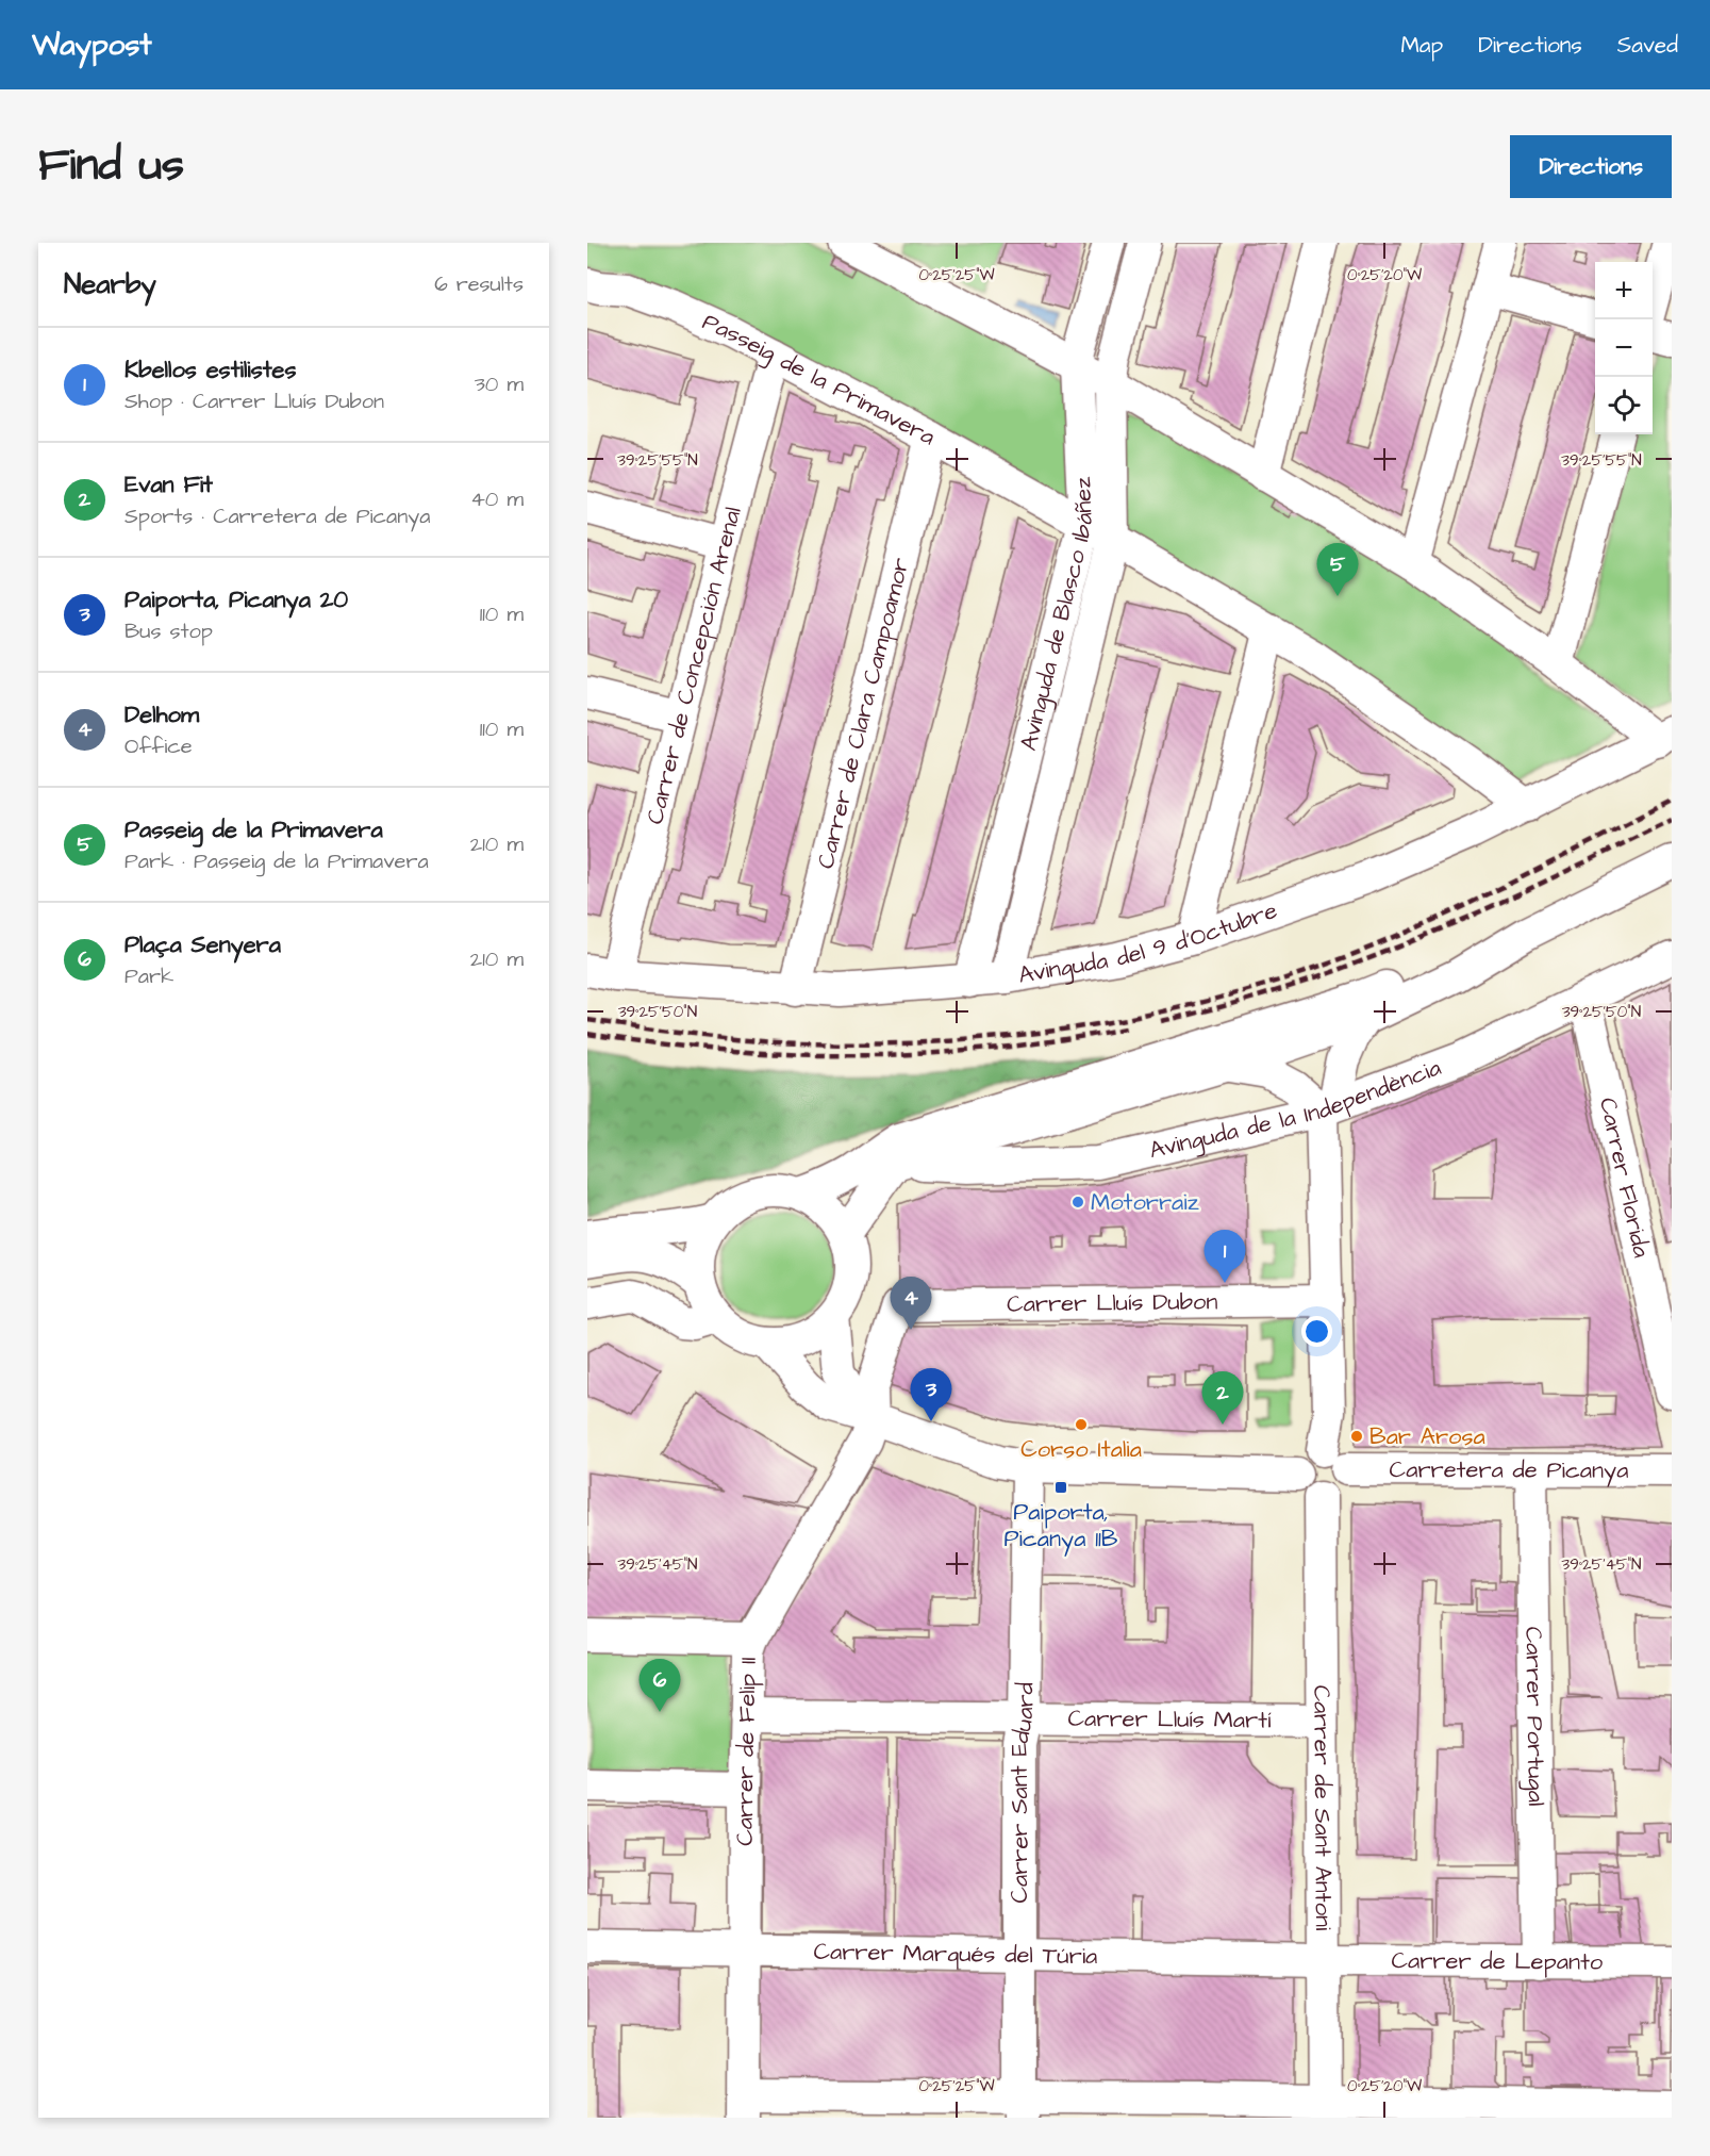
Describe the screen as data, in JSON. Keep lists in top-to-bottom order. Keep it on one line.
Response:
{"streets":{"street":["Passeig de la Primavera","Avinguda de Blasco Ibáñez","Carrer de Concepción Arenal","Carrer de Clara Campoamor","Avinguda del 9 d'Octubre","Avinguda de la Independència","Carrer Florida","Carrer Lluís Dubon","Carretera de Picanya","Carrer Portugal","Carrer Lluís Martí","Carrer de Felip II","Carrer Sant Eduard","Carrer de Sant Antoni","Carrer Marqués del Túria","Carrer de Lepanto"]},"crossings":[["Passeig de la Primavera","Avinguda de Blasco Ibáñez"],["Passeig de la Primavera","Carrer de Concepción Arenal"],["Passeig de la Primavera","Carrer de Clara Campoamor"],["Passeig de la Primavera","Avinguda del 9 d'Octubre"],["Avinguda de Blasco Ibáñez","Avinguda del 9 d'Octubre"],["Carrer de Concepción Arenal","Avinguda del 9 d'Octubre"],["Carrer de Clara Campoamor","Avinguda del 9 d'Octubre"],["Avinguda de la Independència","Carrer Florida"],["Carrer Lluís Dubon","Carrer de Felip II"],["Carretera de Picanya","Carrer Portugal"],["Carretera de Picanya","Carrer de Sant Antoni"],["Carrer Portugal","Carrer de Lepanto"],["Carrer Lluís Martí","Carrer de Felip II"],["Carrer Lluís Martí","Carrer Sant Eduard"],["Carrer Lluís Martí","Carrer de Sant Antoni"],["Carrer de Felip II","Carrer Marqués del Túria"],["Carrer Sant Eduard","Carrer Marqués del Túria"],["Carrer de Sant Antoni","Carrer Marqués del Túria"],["Carrer de Sant Antoni","Carrer de Lepanto"],["Carrer Marqués del Túria","Carrer de Lepanto"]],"places":{"other":["Motorraiz","Corso Italia","Bar Arosa"],"transit":["Paiporta, Picanya 11B"]},"page":{"header":"Waypost","nav":["Map","Directions","Saved"],"title":"Find us","buttons":"Directions","heading":["Nearby","6 results"],"map_buttons":["+","−"],"list":[{"mark":"1","name":"Kbellos estilistes","note":"Shop · Carrer Lluís Dubon","value":"30 m"},{"mark":"2","name":"Evan Fit","note":"Sports · Carretera de Picanya","value":"40 m"},{"mark":"3","name":"Paiporta, Picanya 20","note":"Bus stop","value":"110 m"},{"mark":"4","name":"Delhom","note":"Office","value":"110 m"},{"mark":"5","name":"Passeig de la Primavera","note":"Park · Passeig de la Primavera","value":"210 m"},{"mark":"6","name":"Plaça Senyera","note":"Park","value":"210 m"}],"pins":["5","1","4","3","2","6"]},"coordinates":["0°25'25\"W","0°25'20\"W","39°25'55\"N","39°25'50\"N","39°25'45\"N"]}
